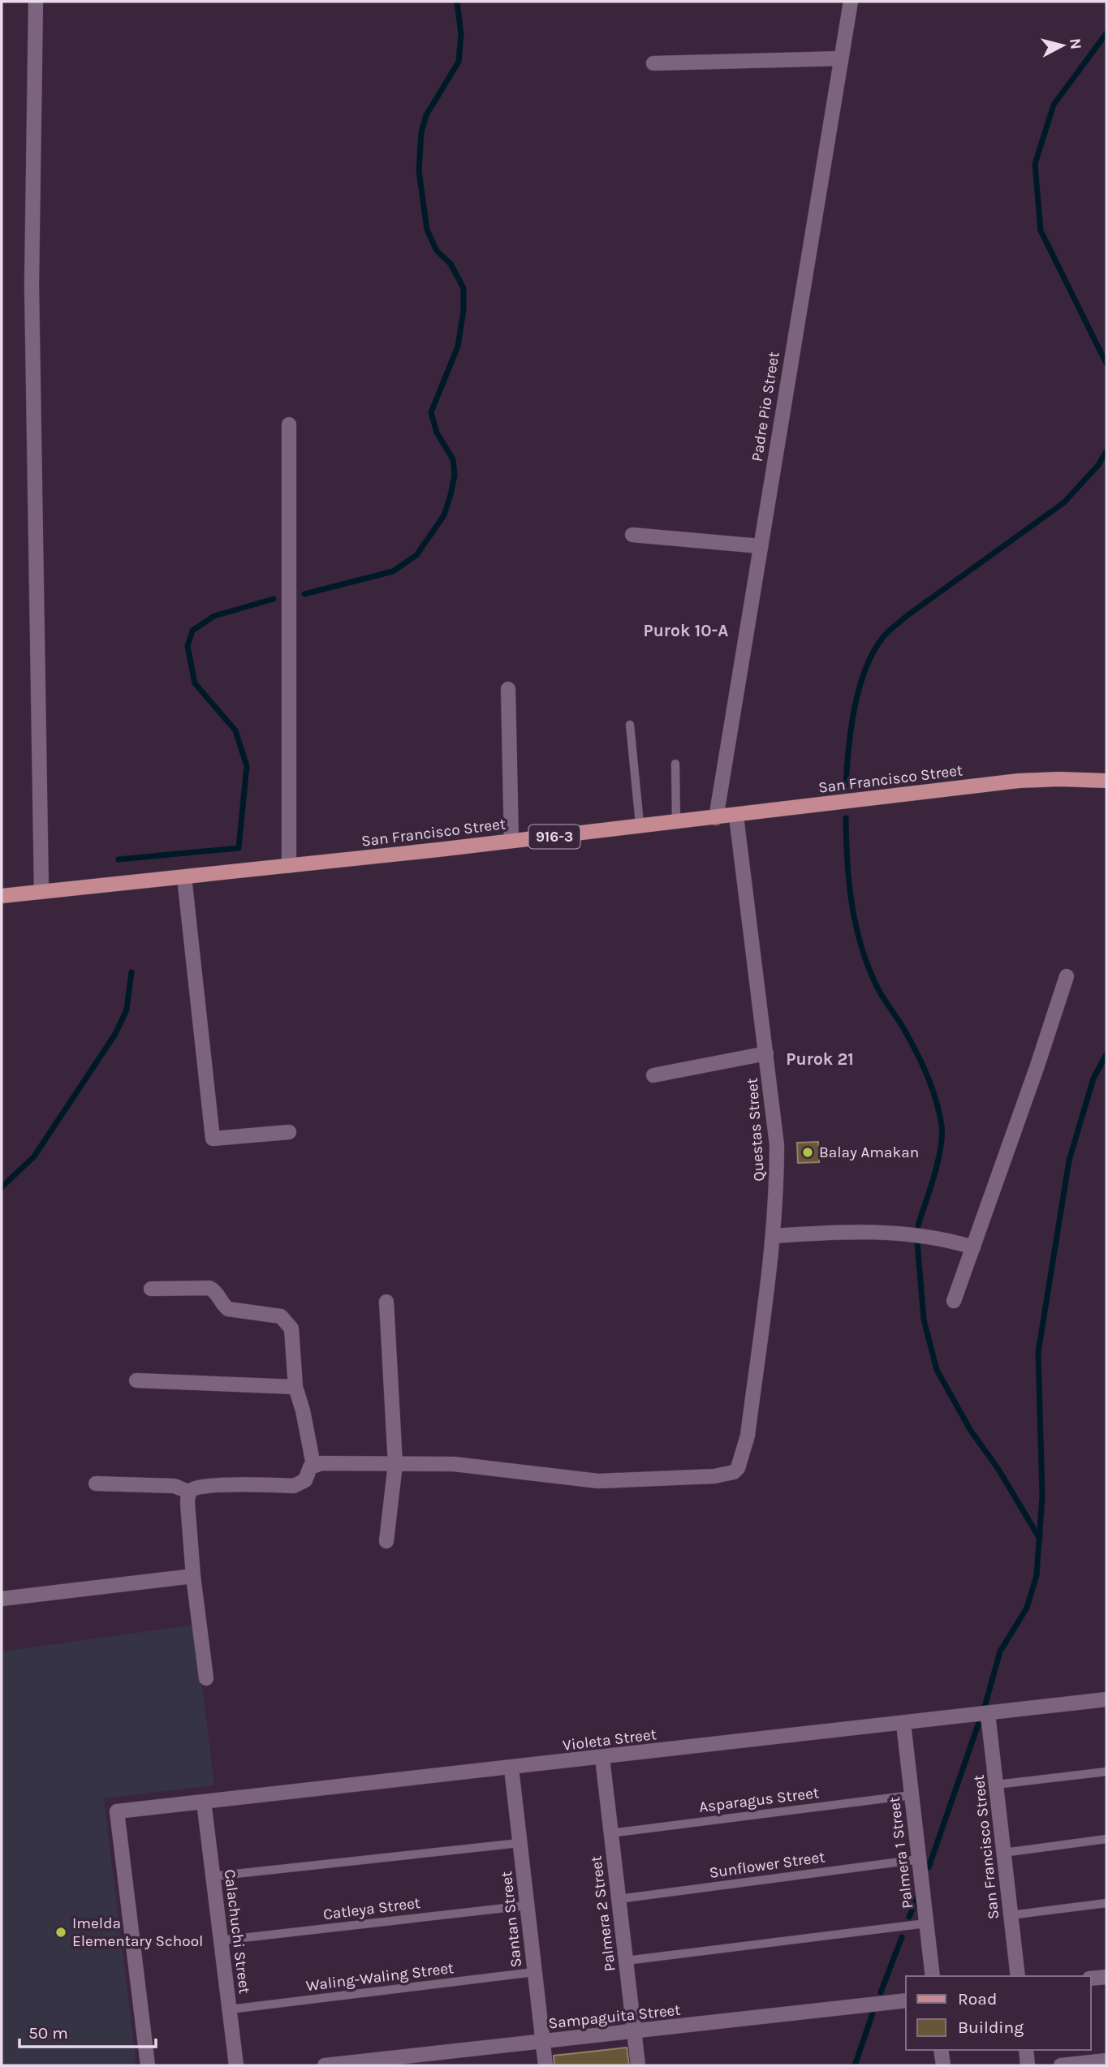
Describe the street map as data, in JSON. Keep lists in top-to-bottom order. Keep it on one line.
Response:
{"streets":{"main road":["San Francisco Street","916-3"],"street":["Padre Pio Street","Questas Street","Violeta Street","Palmera 1 Street","Palmera 2 Street","Santan Street","Calachuchi Street","Sampaguita Street"],"lane":["Asparagus Street","Sunflower Street","Catleya Street","Waling-Waling Street"]},"crossings":[["Padre Pio Street","San Francisco Street"],["San Francisco Street","Questas Street"],["San Francisco Street","Violeta Street"],["Violeta Street","Palmera 1 Street"],["Violeta Street","Palmera 2 Street"],["Violeta Street","Santan Street"],["Violeta Street","Calachuchi Street"],["Asparagus Street","Palmera 1 Street"],["Asparagus Street","Palmera 2 Street"],["Palmera 1 Street","Sunflower Street"],["Sunflower Street","Palmera 2 Street"],["Catleya Street","Santan Street"],["Catleya Street","Calachuchi Street"],["Palmera 2 Street","Sampaguita Street"],["Santan Street","Waling-Waling Street"],["Santan Street","Sampaguita Street"],["Calachuchi Street","Waling-Waling Street"]],"districts":["Purok 10-A","Purok 21"],"places":["Balay Amakan","Imelda Elementary School"],"legend":["Road","Building"],"scale_bar":"50 m","north":"right"}
